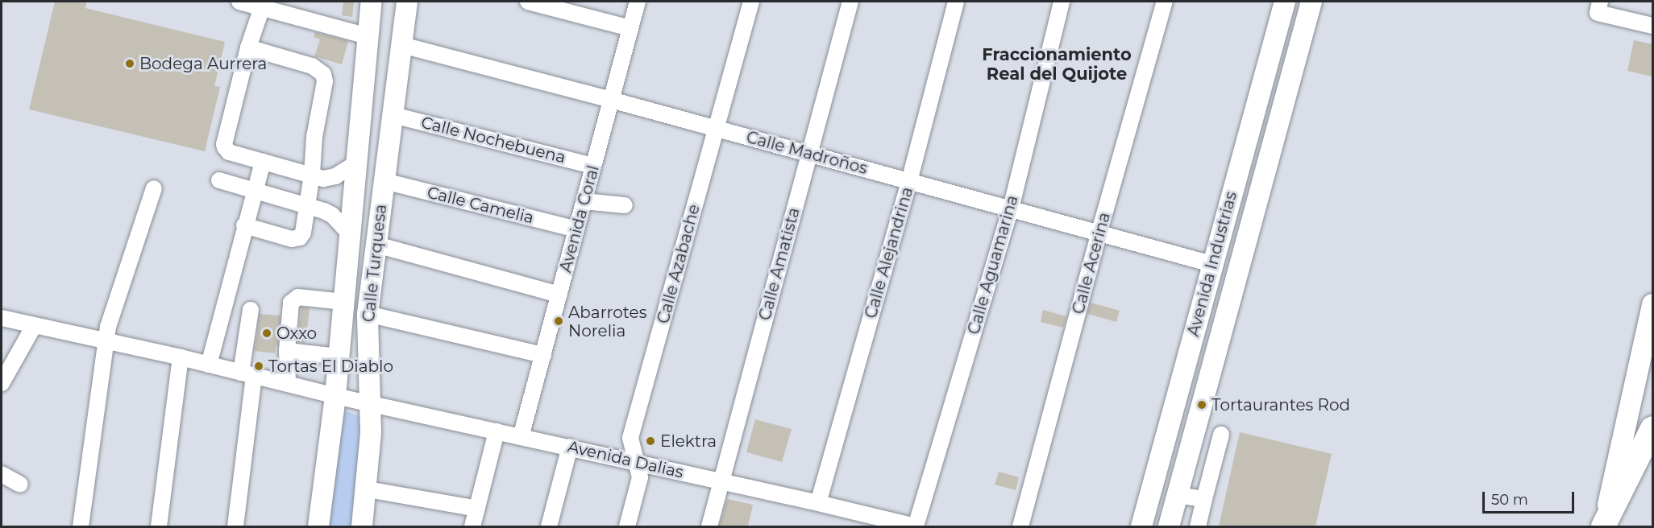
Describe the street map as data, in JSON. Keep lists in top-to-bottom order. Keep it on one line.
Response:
{"streets":{"main road":["Calle Turquesa","Avenida Industrias"],"street":["Calle Nochebuena","Calle Madroños","Calle Camelia","Avenida Coral","Calle Alejandrina","Calle Acerina","Calle Azabache","Calle Amatista","Calle Aguamarina","Avenida Dalias"]},"crossings":[["Calle Nochebuena","Avenida Coral"],["Calle Nochebuena","Calle Turquesa"],["Calle Madroños","Avenida Coral"],["Calle Madroños","Calle Alejandrina"],["Calle Madroños","Calle Turquesa"],["Calle Madroños","Calle Acerina"],["Calle Madroños","Calle Azabache"],["Calle Madroños","Calle Amatista"],["Calle Madroños","Avenida Industrias"],["Calle Madroños","Calle Aguamarina"],["Calle Camelia","Avenida Coral"],["Calle Camelia","Calle Turquesa"],["Avenida Coral","Avenida Dalias"],["Calle Alejandrina","Avenida Dalias"],["Calle Turquesa","Avenida Dalias"],["Calle Azabache","Avenida Dalias"],["Calle Amatista","Avenida Dalias"],["Calle Aguamarina","Avenida Dalias"]],"districts":["Fraccionamiento Real del Quijote"],"places":["Bodega Aurrera","Abarrotes Norelia","Oxxo","Tortas El Diablo","Tortaurantes Rod","Elektra"],"scale_bar":"50 m"}
